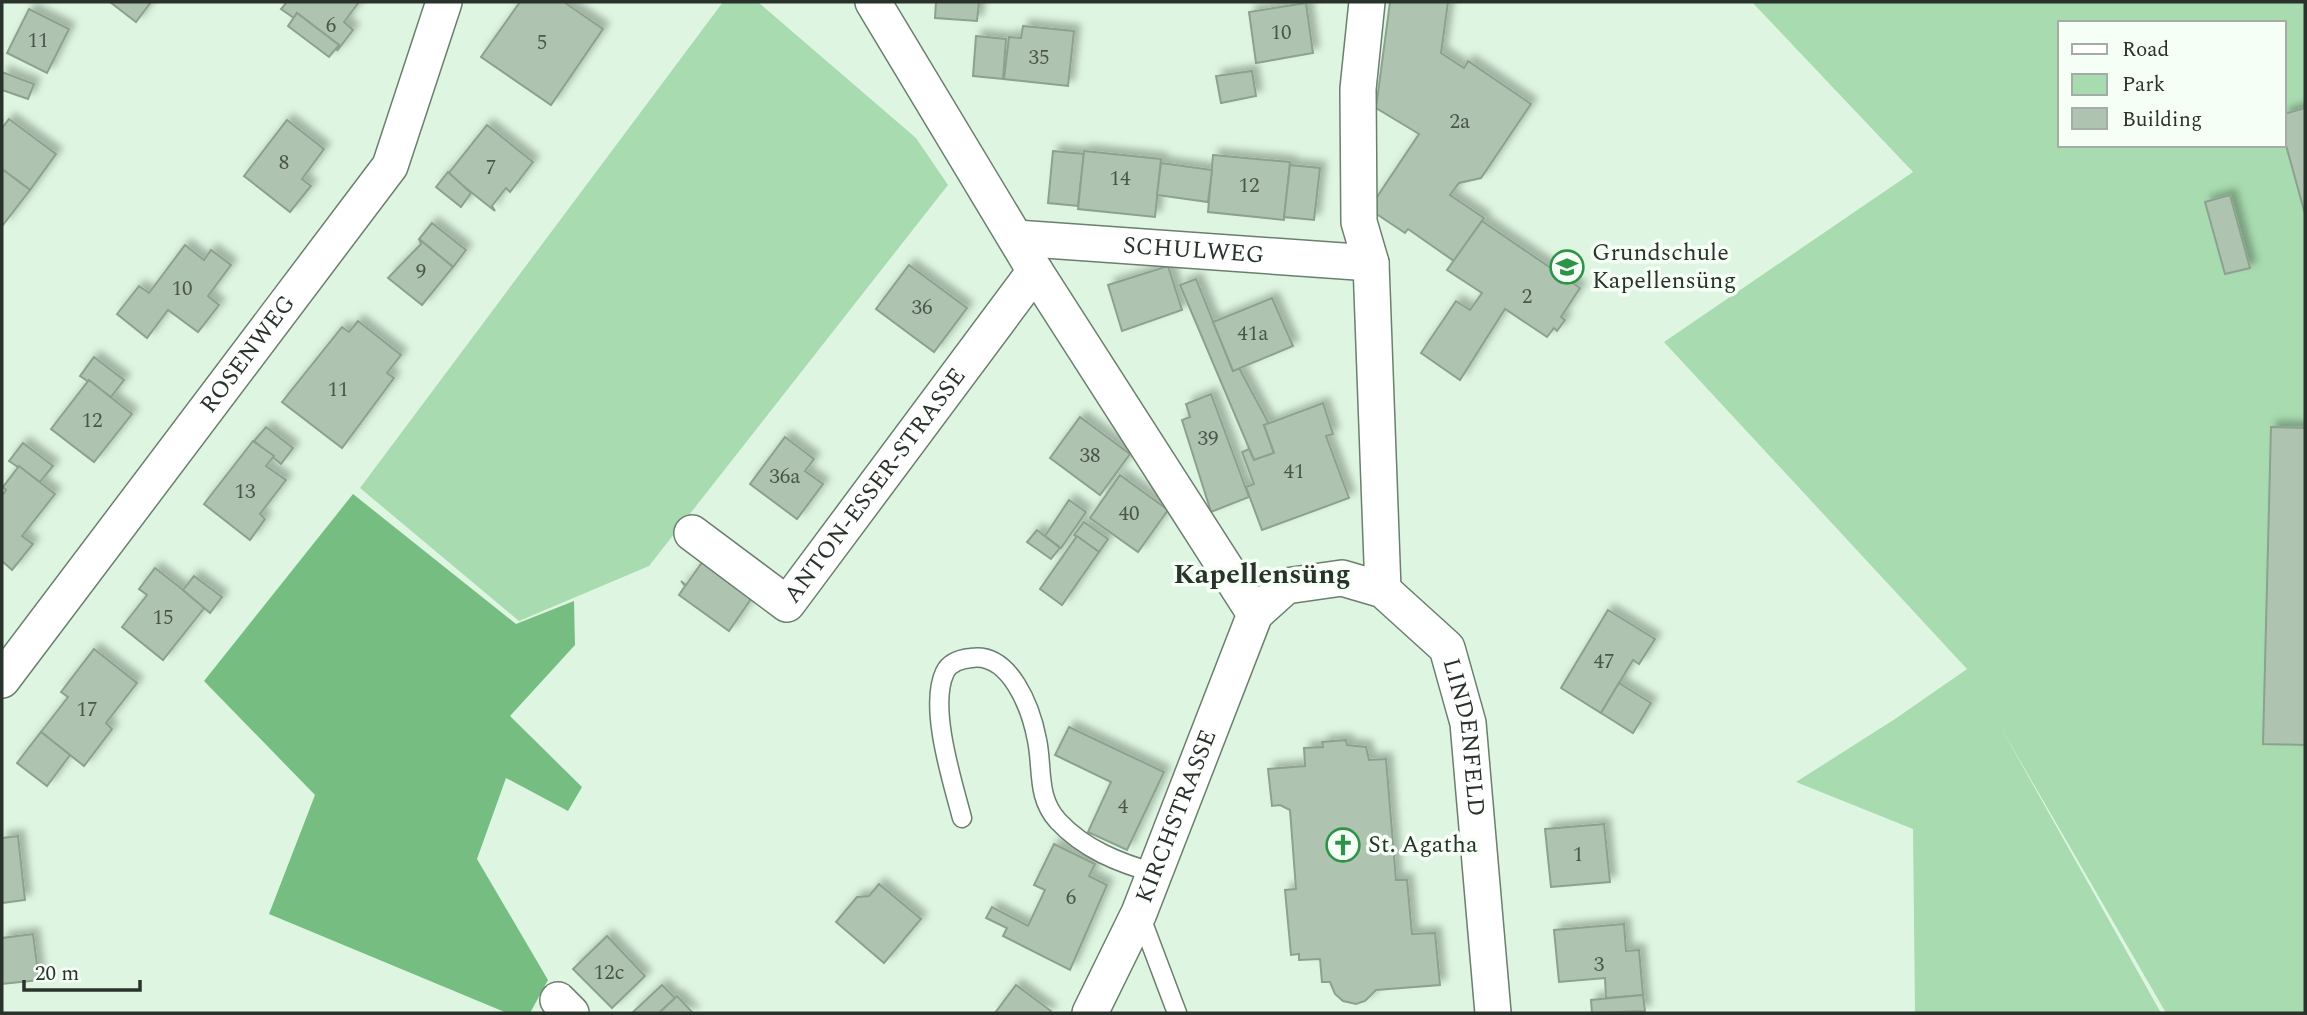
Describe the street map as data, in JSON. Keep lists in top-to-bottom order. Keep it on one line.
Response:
{"streets":{"street":["SCHULWEG","ROSENWEG","ANTON-ESSER-STRASSE","LINDENFELD","KIRCHSTRASSE"]},"crossings":[["LINDENFELD","KIRCHSTRASSE"]],"districts":["Kapellensüng"],"places":{"school or university":["Grundschule Kapellensüng"],"church":["St. Agatha"]},"house_numbers":["6","10","11","5","35","2a","8","7","14","12","9","10","2","36","41a","11","12","39","38","41","36a","13","40","15","47","17","4","1","6","3","12c"],"legend":["Road","Park","Building"],"scale_bar":"20 m"}
